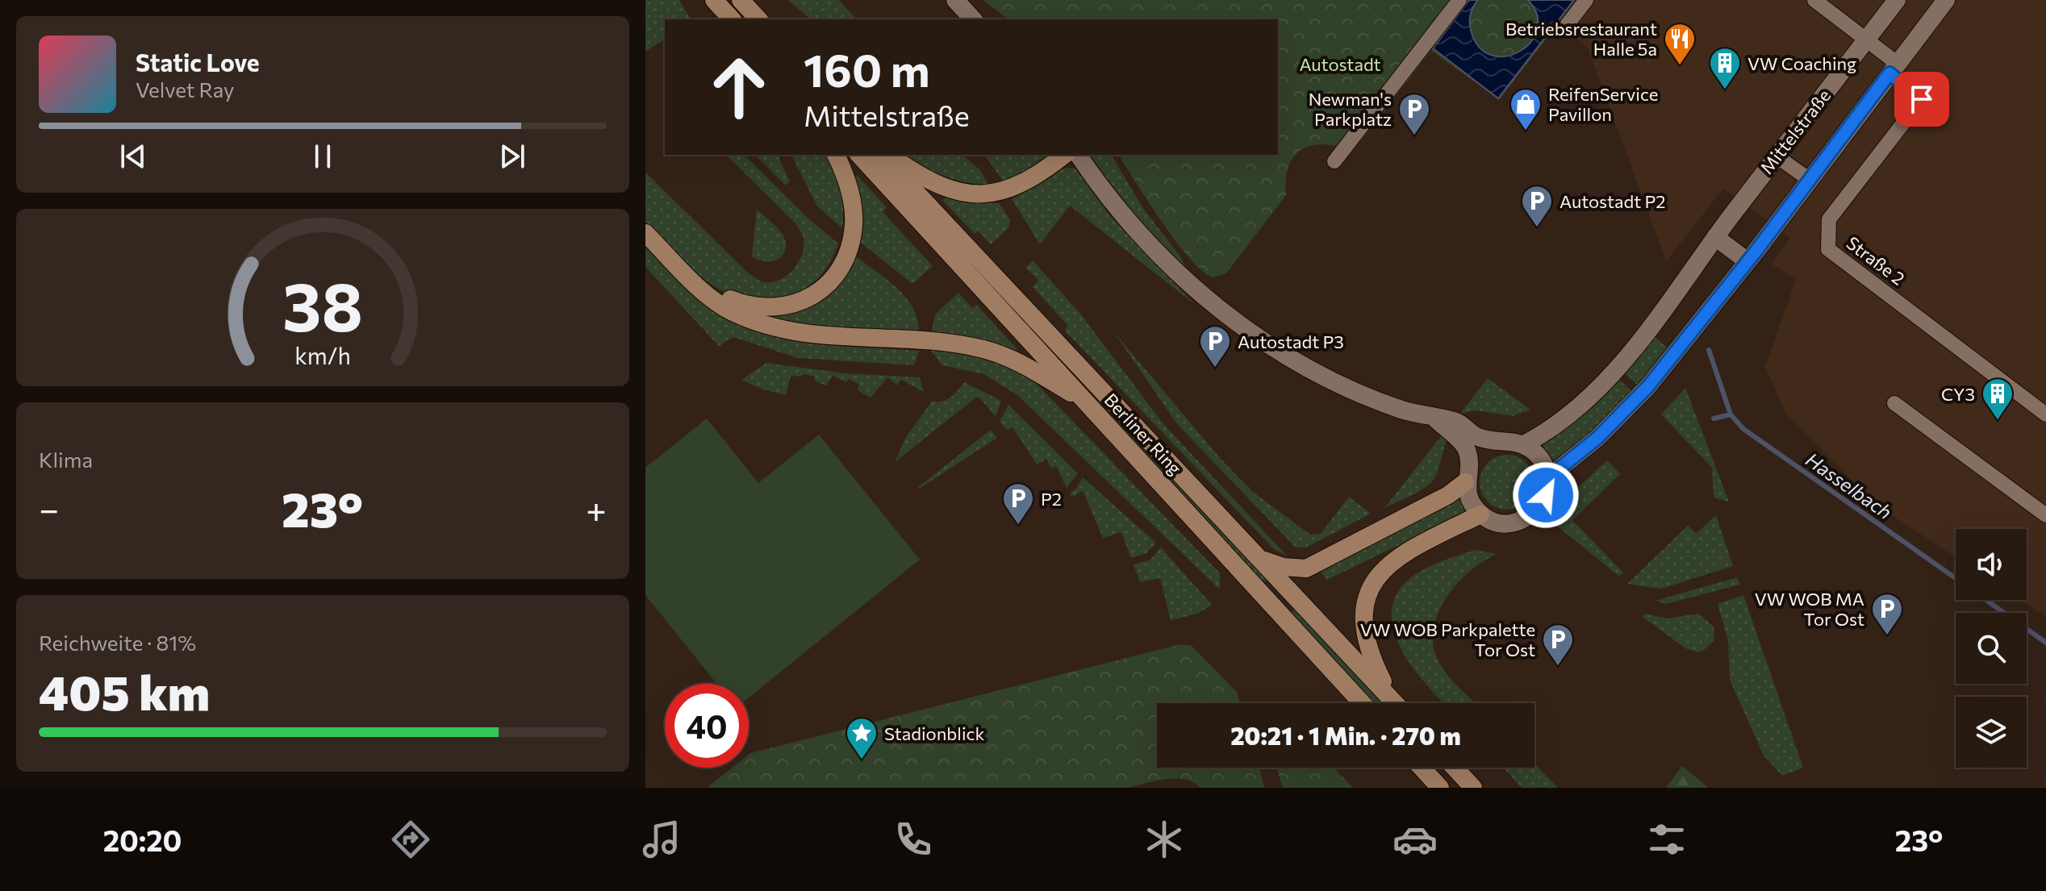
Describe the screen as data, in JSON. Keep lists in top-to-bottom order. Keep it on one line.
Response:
{"streets":{"main road":["Berliner Ring"],"street":["Mittelstraße","Straße 2"]},"water":["Hasselbach"],"parks":["Autostadt"],"places":{"restaurant":["Betriebsrestaurant Halle 5a"],"building":["VW Coaching","CY3"],"shop":["ReifenService Pavillon"],"parking":["Newman's Parkplatz","Autostadt P2","Autostadt P3","P2","VW WOB MA Tor Ost","VW WOB Parkpalette Tor Ost"],"place":["Stadionblick"]},"page":{"turn":["160 m","Mittelstraße"],"song":["Static Love","Velvet Ray"],"tile":["Klima",["Reichweite · 81%","405 km"]],"heat":["−","23°","+"],"limit":"40","trip":"20:21 · 1 Min. · 270 m","tabs":["20:20","23°"],"gauge":["38","km/h"]}}
